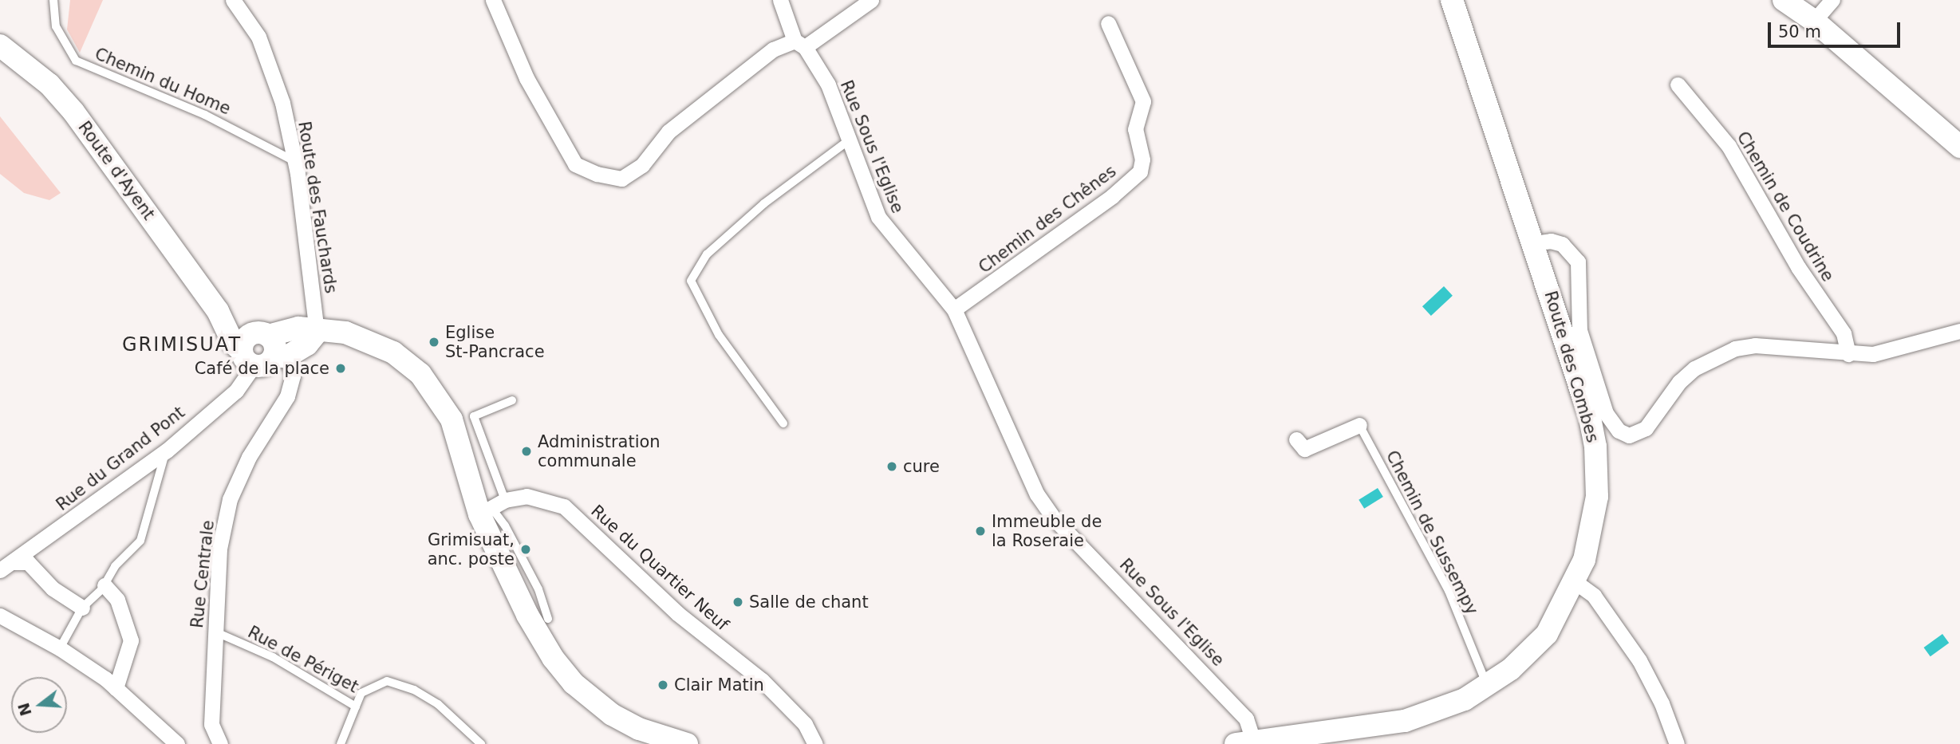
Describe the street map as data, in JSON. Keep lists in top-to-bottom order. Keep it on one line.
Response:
{"streets":{"street":["Rue Sous l'Eglise","Route d'Ayent","Chemin de Coudrine","Route des Fauchards","Chemin des Chênes","Route des Combes","Rue du Grand Pont","Rue du Quartier Neuf","Rue Centrale"],"lane":["Chemin du Home","Chemin de Sussempy","Rue de Périget"]},"crossings":[["Chemin du Home","Route des Fauchards"],["Rue Sous l'Eglise","Chemin des Chênes"],["Rue Sous l'Eglise","Route des Combes"],["Route d'Ayent","Rue du Grand Pont"],["Route d'Ayent","Rue Centrale"],["Route des Combes","Chemin de Sussempy"],["Rue du Grand Pont","Rue Centrale"],["Rue Centrale","Rue de Périget"]],"districts":["GRIMISUAT"],"places":["Eglise St-Pancrace","Café de la place","Administration communale","cure","Immeuble de la Roseraie","Grimisuat, anc. poste","Salle de chant","Clair Matin"],"scale_bar":"50 m","north":"left"}
